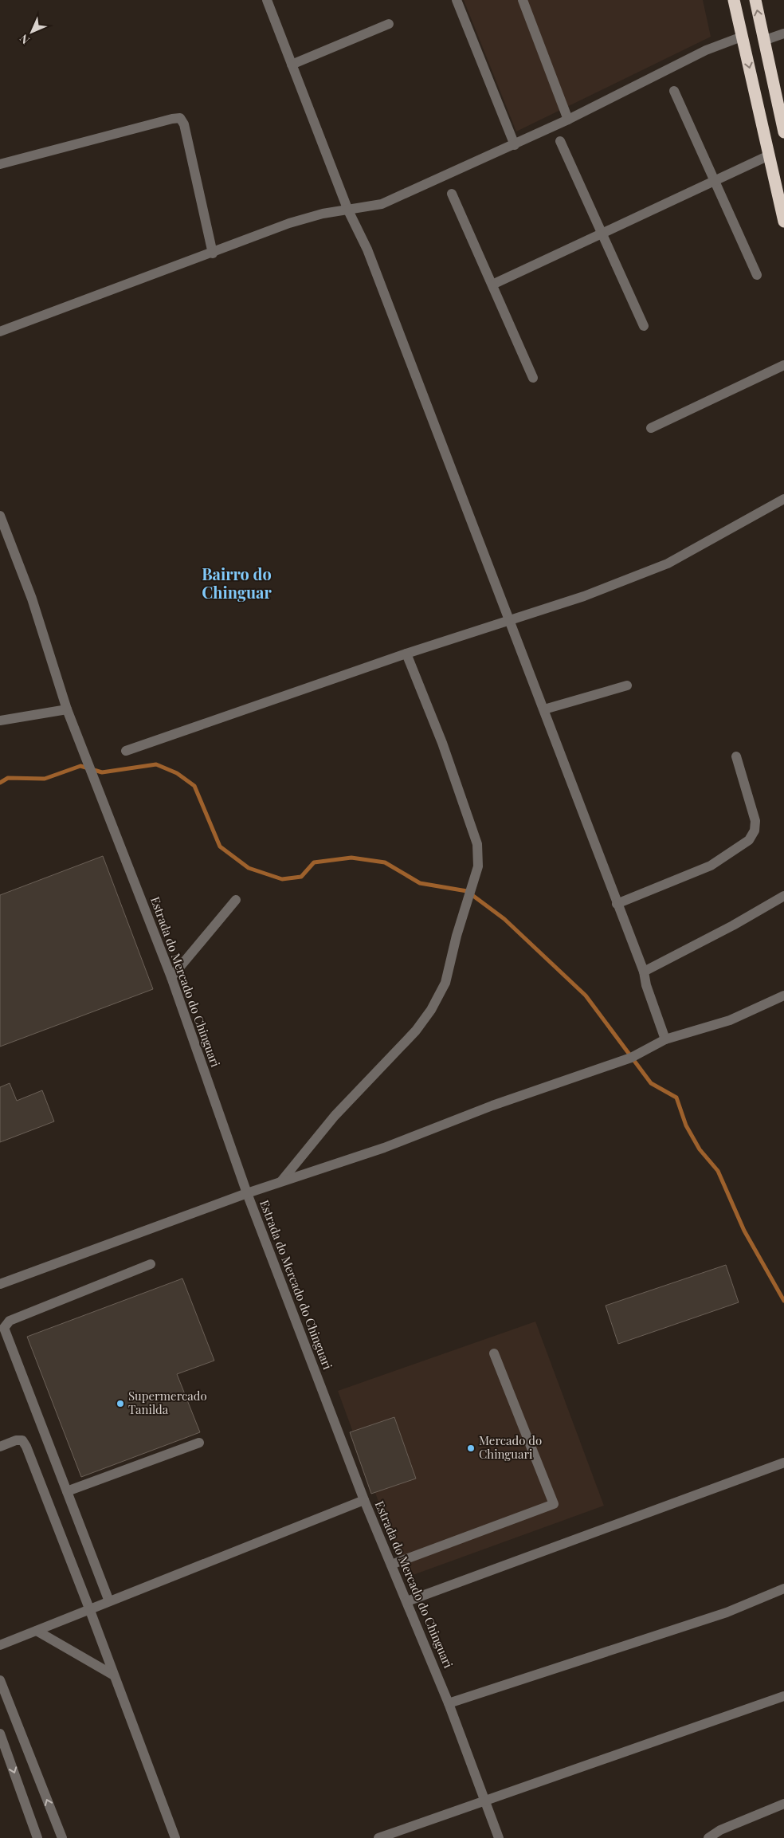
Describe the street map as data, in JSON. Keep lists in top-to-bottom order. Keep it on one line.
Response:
{"streets":{"street":["Estrada do Mercado do Chinguari"]},"districts":["Bairro do Chinguar"],"places":["Supermercado Tanilda","Mercado do Chinguari"],"north":"bottom left"}
